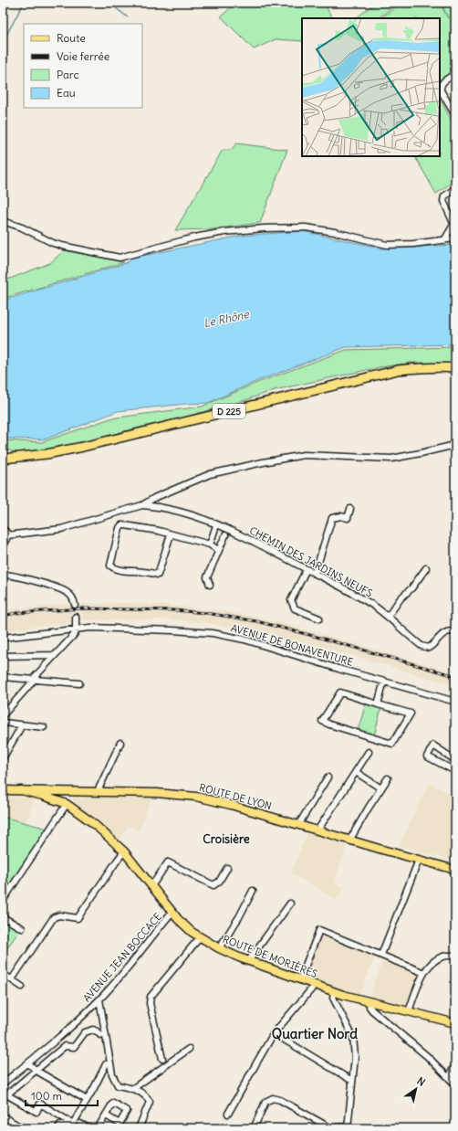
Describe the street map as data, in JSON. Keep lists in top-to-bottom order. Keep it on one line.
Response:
{"streets":{"highway":["D 225"],"main road":["ROUTE DE LYON","ROUTE DE MORIÈRES"],"street":["CHEMIN DES JARDINS NEUFS","AVENUE DE BONAVENTURE","AVENUE JEAN BOCCACE"]},"crossings":[["ROUTE DE LYON","ROUTE DE MORIÈRES"],["ROUTE DE MORIÈRES","AVENUE JEAN BOCCACE"]],"districts":["Croisière","Quartier Nord"],"water":["Le Rhône"],"legend":["Route","Voie ferrée","Parc","Eau"],"scale_bar":"100 m","north":"top right"}
